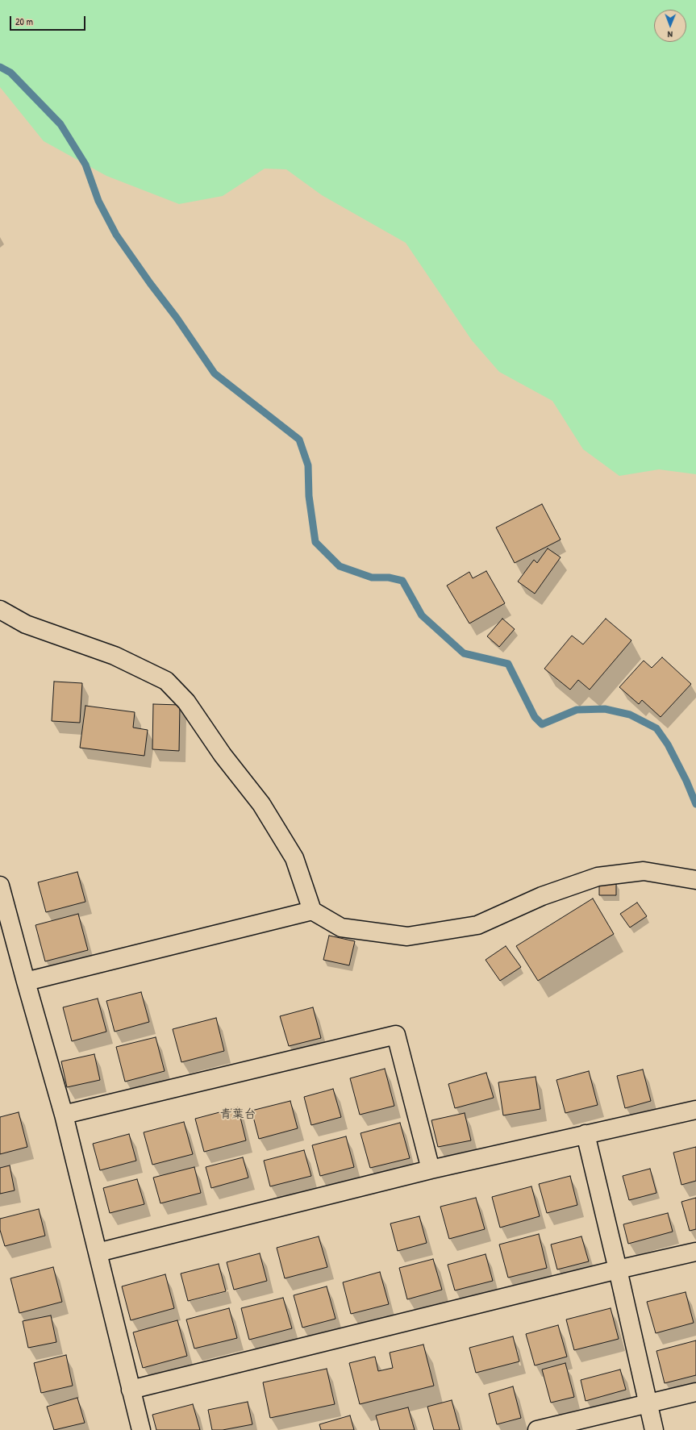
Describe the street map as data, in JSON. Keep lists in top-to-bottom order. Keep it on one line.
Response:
{"districts":["青葉台"],"scale_bar":"20 m","north":"bottom"}
